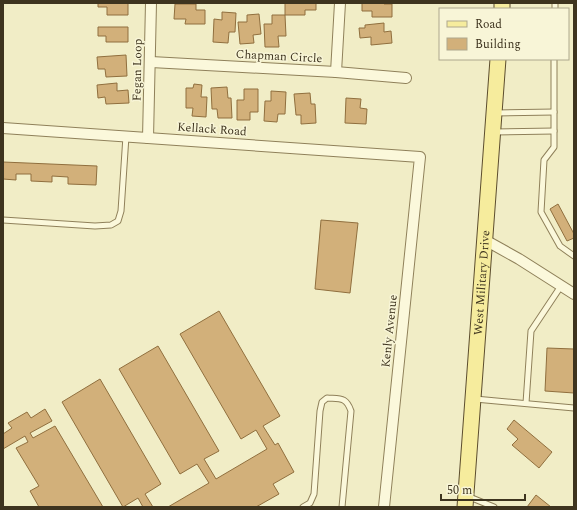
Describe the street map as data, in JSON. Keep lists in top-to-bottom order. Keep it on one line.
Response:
{"streets":{"main road":["West Military Drive"],"street":["Chapman Circle","Fegan Loop","Kellack Road","Kenly Avenue"]},"crossings":[["Chapman Circle","Fegan Loop"],["Fegan Loop","Kellack Road"],["Kellack Road","Kenly Avenue"]],"legend":["Road","Building"],"scale_bar":"50 m"}
